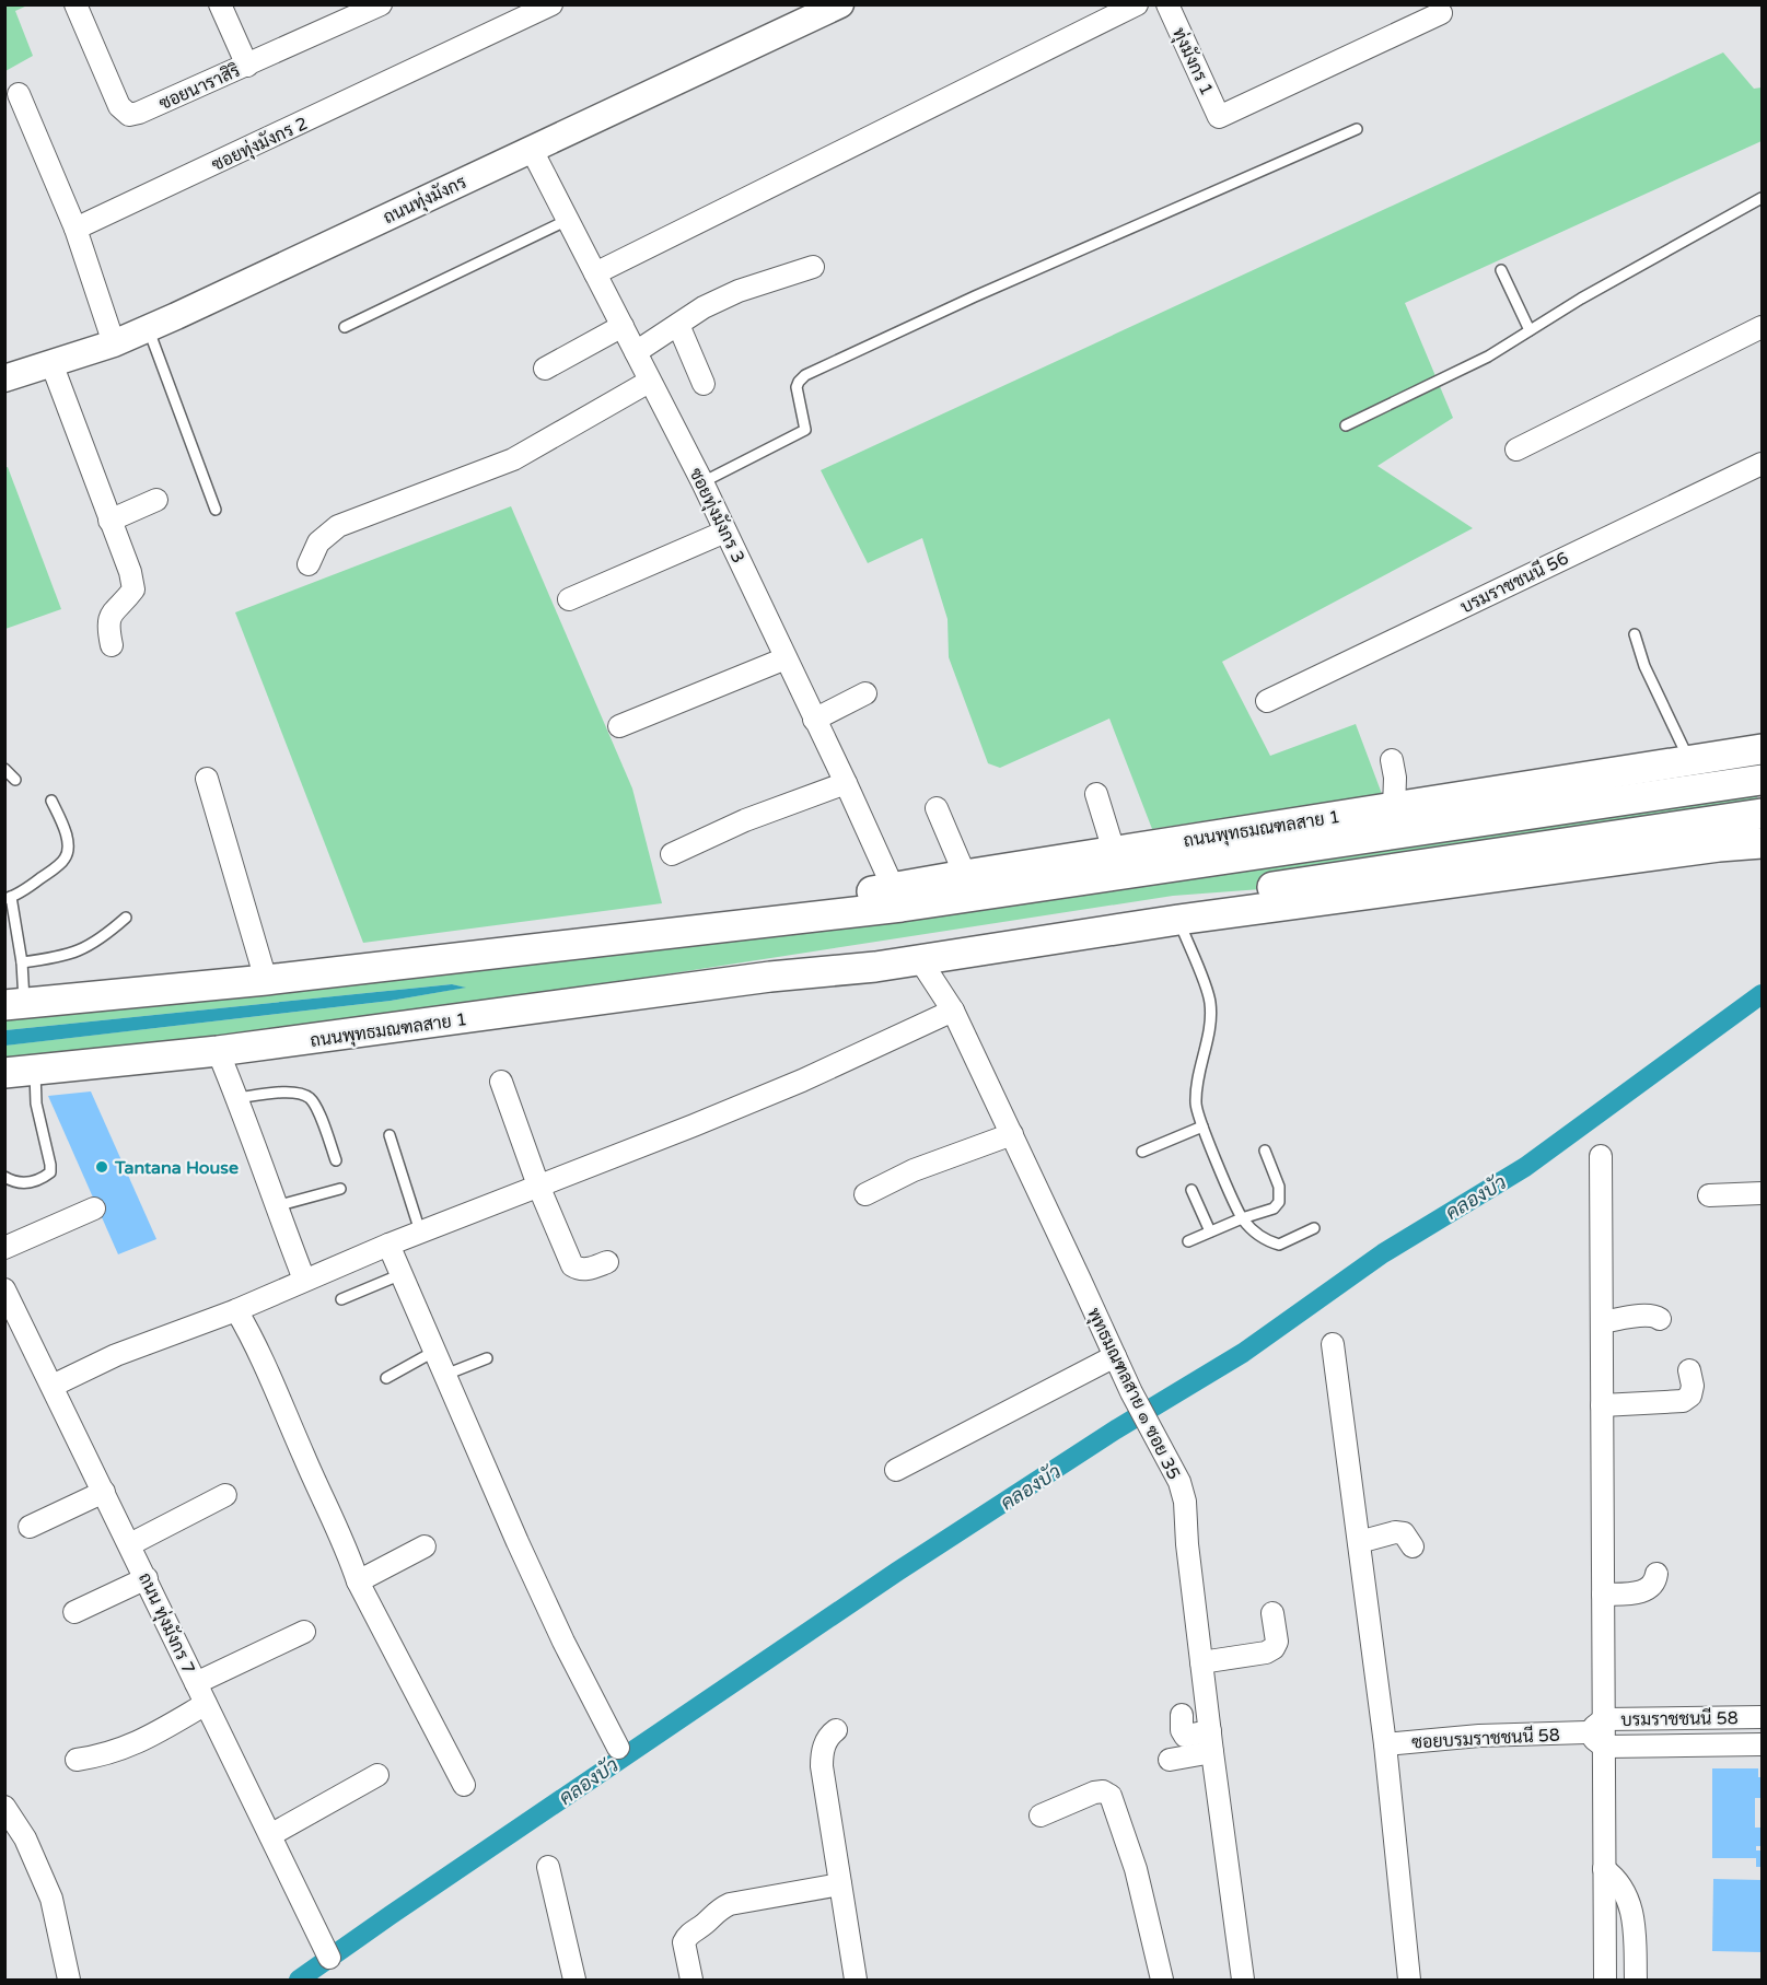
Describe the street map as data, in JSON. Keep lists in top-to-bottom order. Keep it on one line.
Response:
{"streets":{"main road":["ถนนพุทธมณฑลสาย 1"],"street":["ทุ่งมังกร 1","ซอยนาราสิริ","ซอยทุ่งมังกร 2","ถนนทุ่งมังกร","ซอยทุ่งมังกร 3","บรมราชชนนี 56","พุทธมณฑลสาย ๑ ซอย 35","ถนน ทุ่งมังกร 7","บรมราชชนนี 58","ซอยบรมราชชนนี 58"]},"crossings":[["ถนนทุ่งมังกร","ซอยทุ่งมังกร 3"],["ซอยทุ่งมังกร 3","ถนนพุทธมณฑลสาย 1"],["ถนนพุทธมณฑลสาย 1","พุทธมณฑลสาย ๑ ซอย 35"],["บรมราชชนนี 58","ซอยบรมราชชนนี 58"]],"water":["คลองบัว"],"places":["Tantana House"]}
